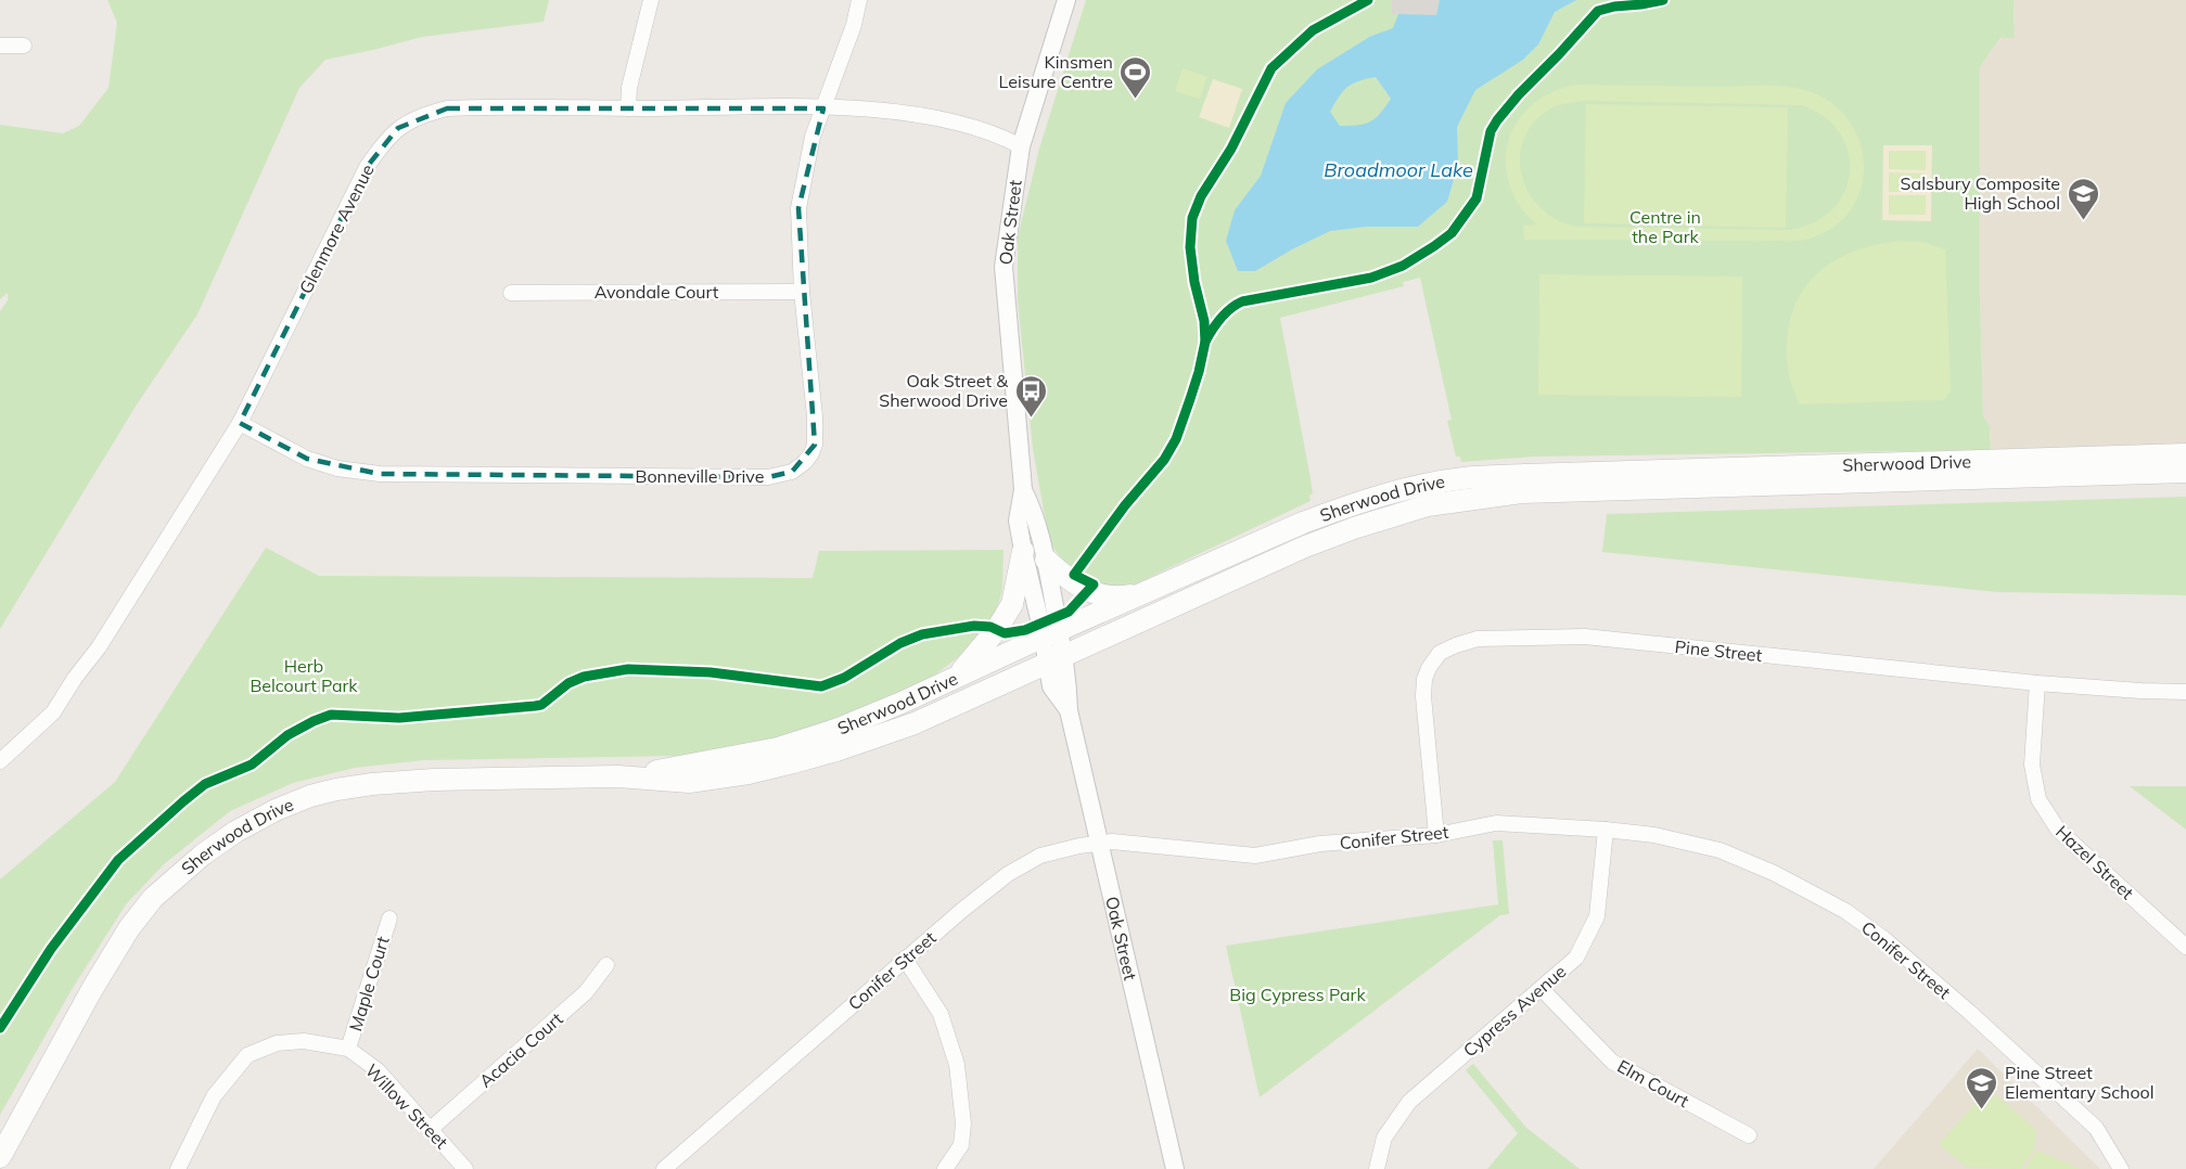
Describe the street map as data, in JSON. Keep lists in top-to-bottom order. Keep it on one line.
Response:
{"streets":{"main road":["Sherwood Drive"],"street":["Oak Street","Glenmore Avenue","Avondale Court","Bonneville Drive","Pine Street","Conifer Street","Hazel Street","Maple Court","Cypress Avenue","Acacia Court","Elm Court","Willow Street"]},"crossings":[["Oak Street","Glenmore Avenue"],["Oak Street","Sherwood Drive"],["Oak Street","Conifer Street"],["Glenmore Avenue","Bonneville Drive"],["Avondale Court","Bonneville Drive"],["Pine Street","Conifer Street"],["Pine Street","Hazel Street"],["Conifer Street","Cypress Avenue"],["Maple Court","Willow Street"],["Cypress Avenue","Elm Court"],["Acacia Court","Willow Street"]],"water":["Broadmoor Lake"],"parks":["Centre in the Park","Herb Belcourt Park","Big Cypress Park"],"places":{"sports":["Kinsmen Leisure Centre"],"school or university":["Salsbury Composite High School","Pine Street Elementary School"],"bus stop":["Oak Street & Sherwood Drive"]}}
